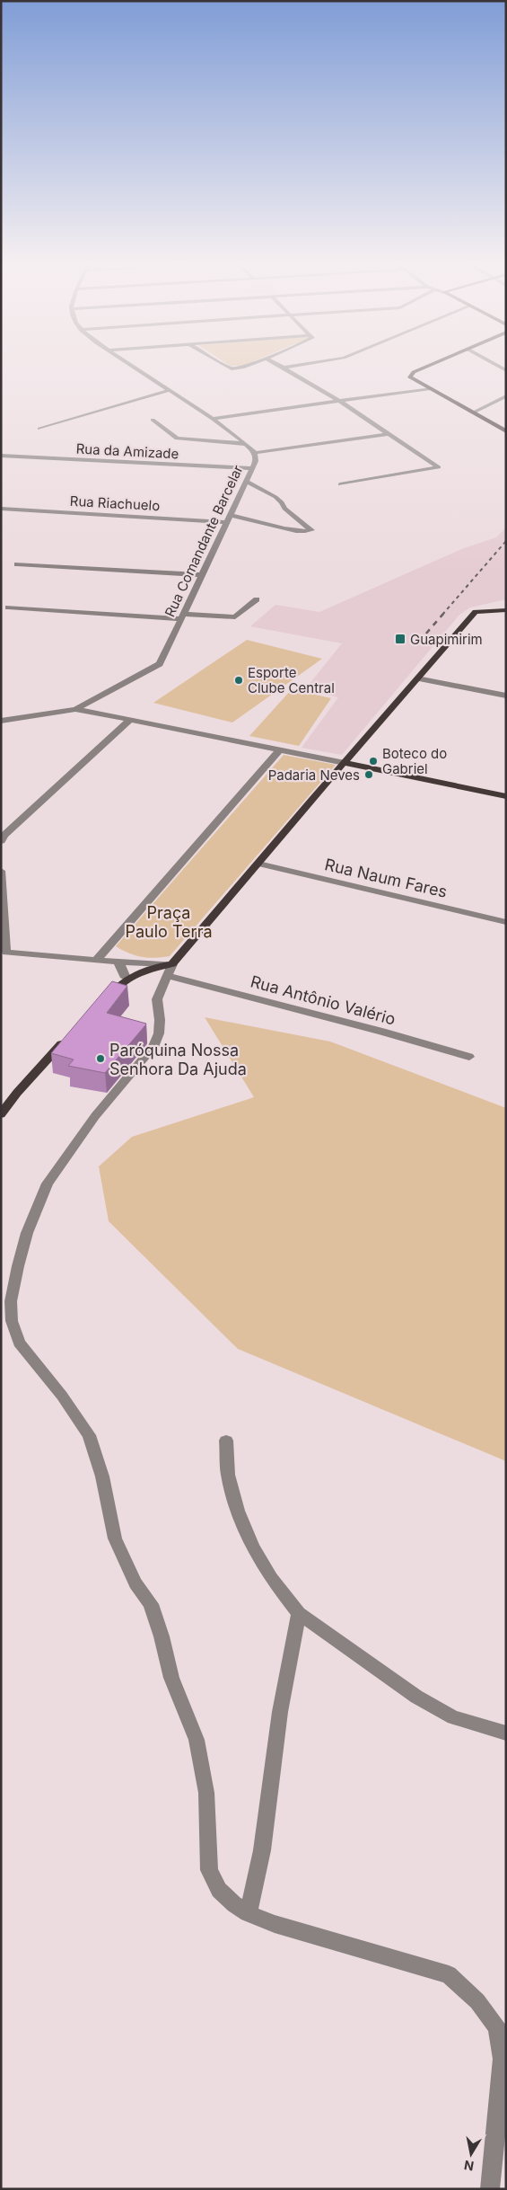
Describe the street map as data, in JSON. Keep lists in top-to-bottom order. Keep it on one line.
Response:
{"streets":{"street":["Rua da Amizade","Rua Riachuelo","Rua Comandante Barcelar","Rua Naum Fares","Rua Antônio Valério"]},"crossings":[["Rua da Amizade","Rua Comandante Barcelar"],["Rua Riachuelo","Rua Comandante Barcelar"]],"parks":["Praça Paulo Terra"],"places":{"transit":["Guapimirim"],"other":["Esporte Clube Central","Boteco do Gabriel","Padaria Neves","Paróquina Nossa Senhora Da Ajuda"]},"north":"bottom"}
